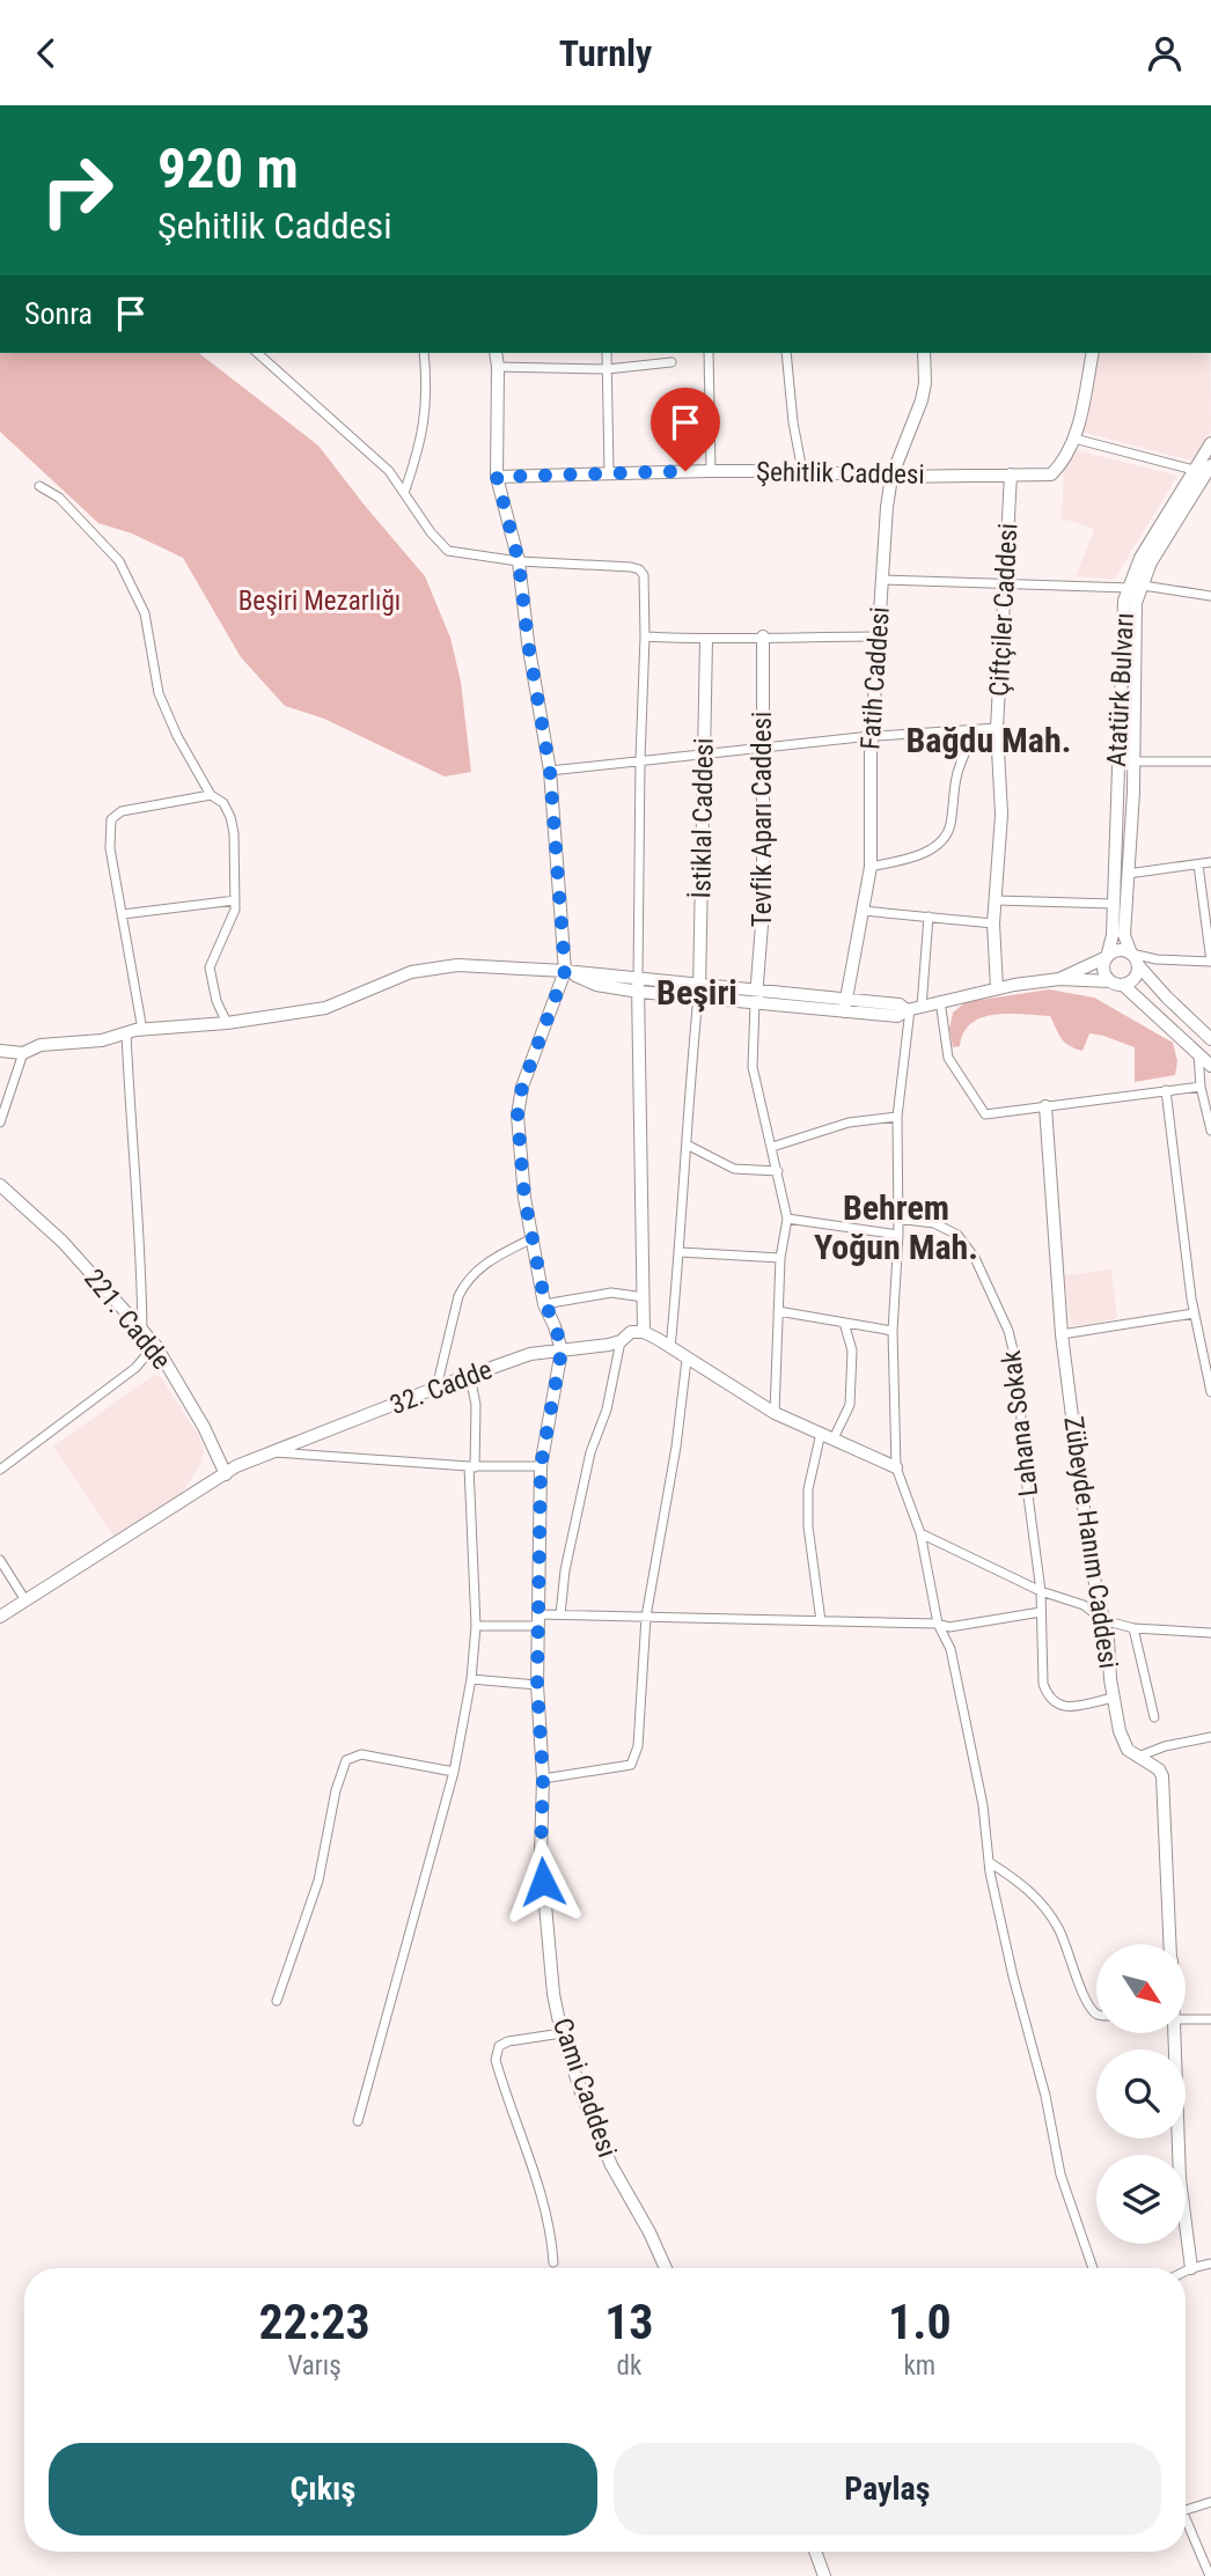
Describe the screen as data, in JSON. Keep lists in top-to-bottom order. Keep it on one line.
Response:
{"streets":{"street":["Şehitlik Caddesi","Çiftçiler Caddesi","Fatih Caddesi","Atatürk Bulvarı","İstiklal Caddesi","Tevfik Aparı Caddesi","221. Cadde","32. Cadde","Lahana Sokak","Zübeyde Hanım Caddesi","Cami Caddesi"]},"crossings":[["Şehitlik Caddesi","Çiftçiler Caddesi"],["Şehitlik Caddesi","Fatih Caddesi"],["Şehitlik Caddesi","Cami Caddesi"],["221. Cadde","32. Cadde"],["32. Cadde","Cami Caddesi"],["Lahana Sokak","Zübeyde Hanım Caddesi"]],"districts":["Bağdu Mah.","Beşiri","Behrem Yoğun Mah."],"parks":["Beşiri Mezarlığı"],"north":"bottom right","page":{"header":"Turnly","turn":["920 m","Şehitlik Caddesi"],"then":"Sonra","eta":["22:23","Varış","13","dk","1.0","km"],"buttons":["Çıkış","Paylaş"]}}
